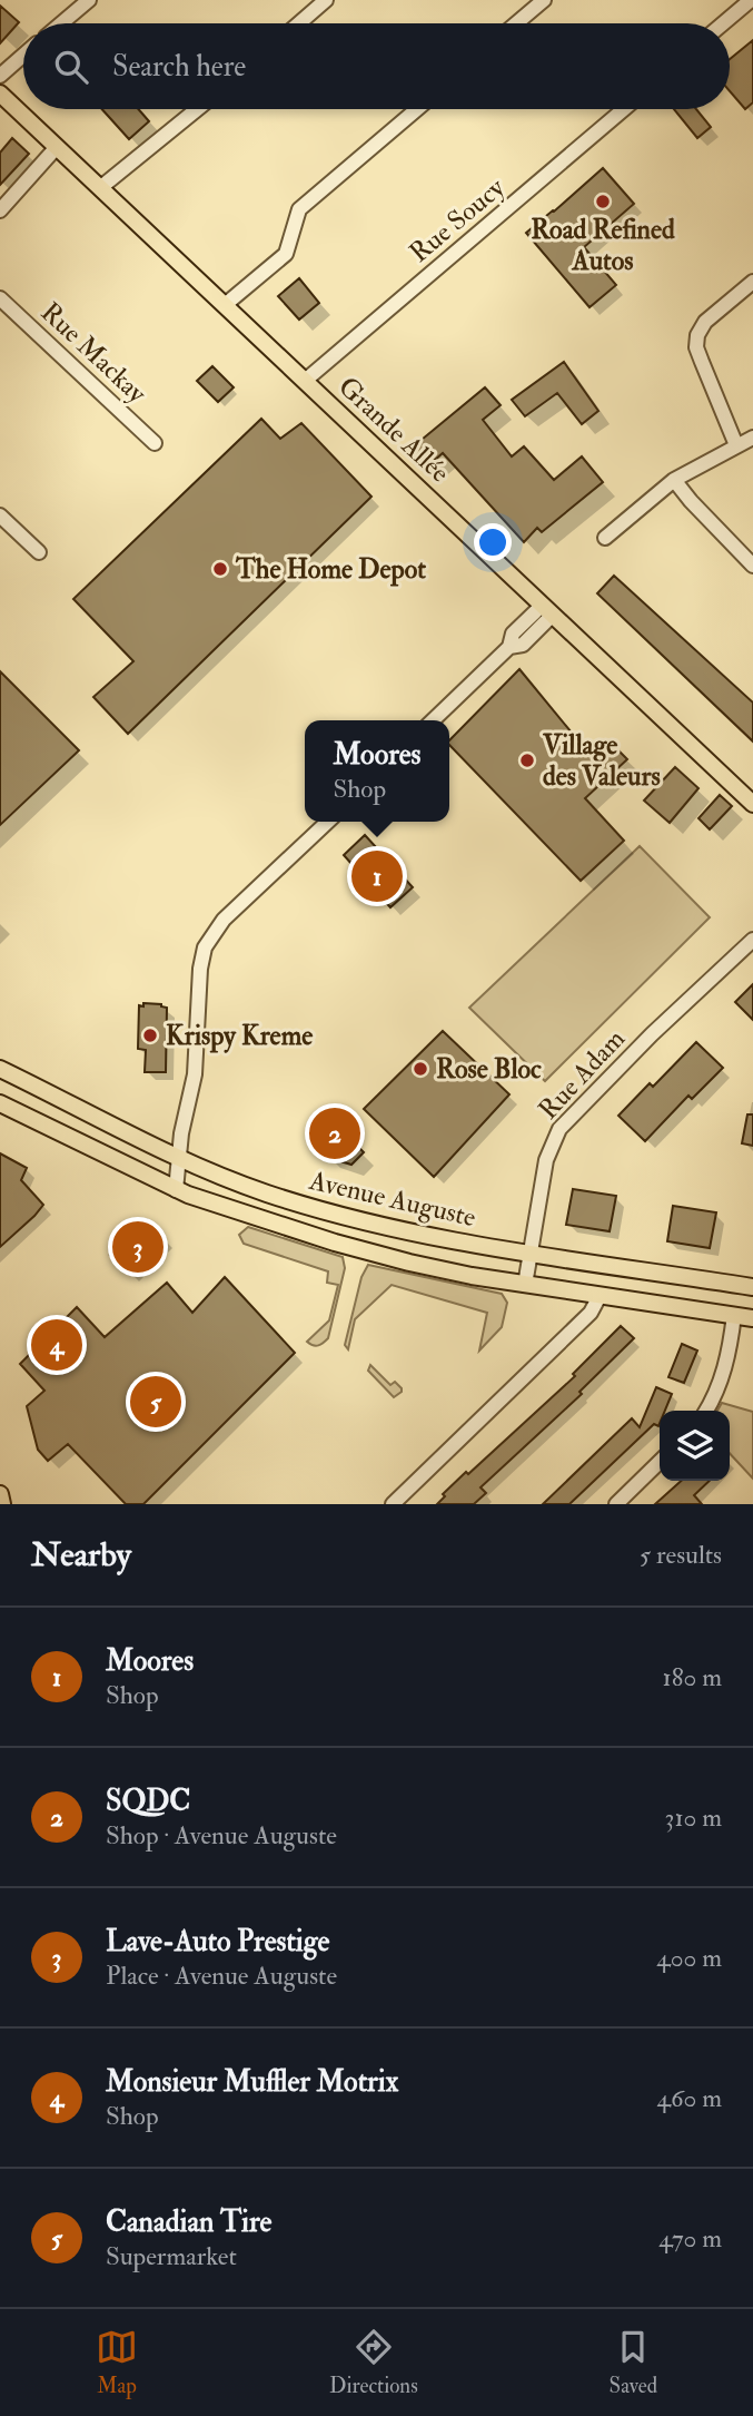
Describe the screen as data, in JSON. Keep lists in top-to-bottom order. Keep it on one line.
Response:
{"streets":{"main road":["Grande Allée","Avenue Auguste"],"street":["Rue Soucy","Rue Mackay","Rue Adam"]},"crossings":[["Rue Soucy","Grande Allée"],["Rue Adam","Avenue Auguste"]],"places":["Road Refined Autos","The Home Depot","Village des Valeurs","Krispy Kreme","Rose Bloc"],"page":{"search":"Search here","popup":["Moores","Shop"],"pins":["1","2","3","4","5"],"heading":["Nearby","5 results"],"list":[{"mark":"1","name":"Moores","note":"Shop","value":"180 m"},{"mark":"2","name":"SQDC","note":"Shop · Avenue Auguste","value":"310 m"},{"mark":"3","name":"Lave-Auto Prestige","note":"Place · Avenue Auguste","value":"400 m"},{"mark":"4","name":"Monsieur Muffler Motrix","note":"Shop","value":"460 m"},{"mark":"5","name":"Canadian Tire","note":"Supermarket","value":"470 m"}],"nav":["Map","Directions","Saved"]}}
